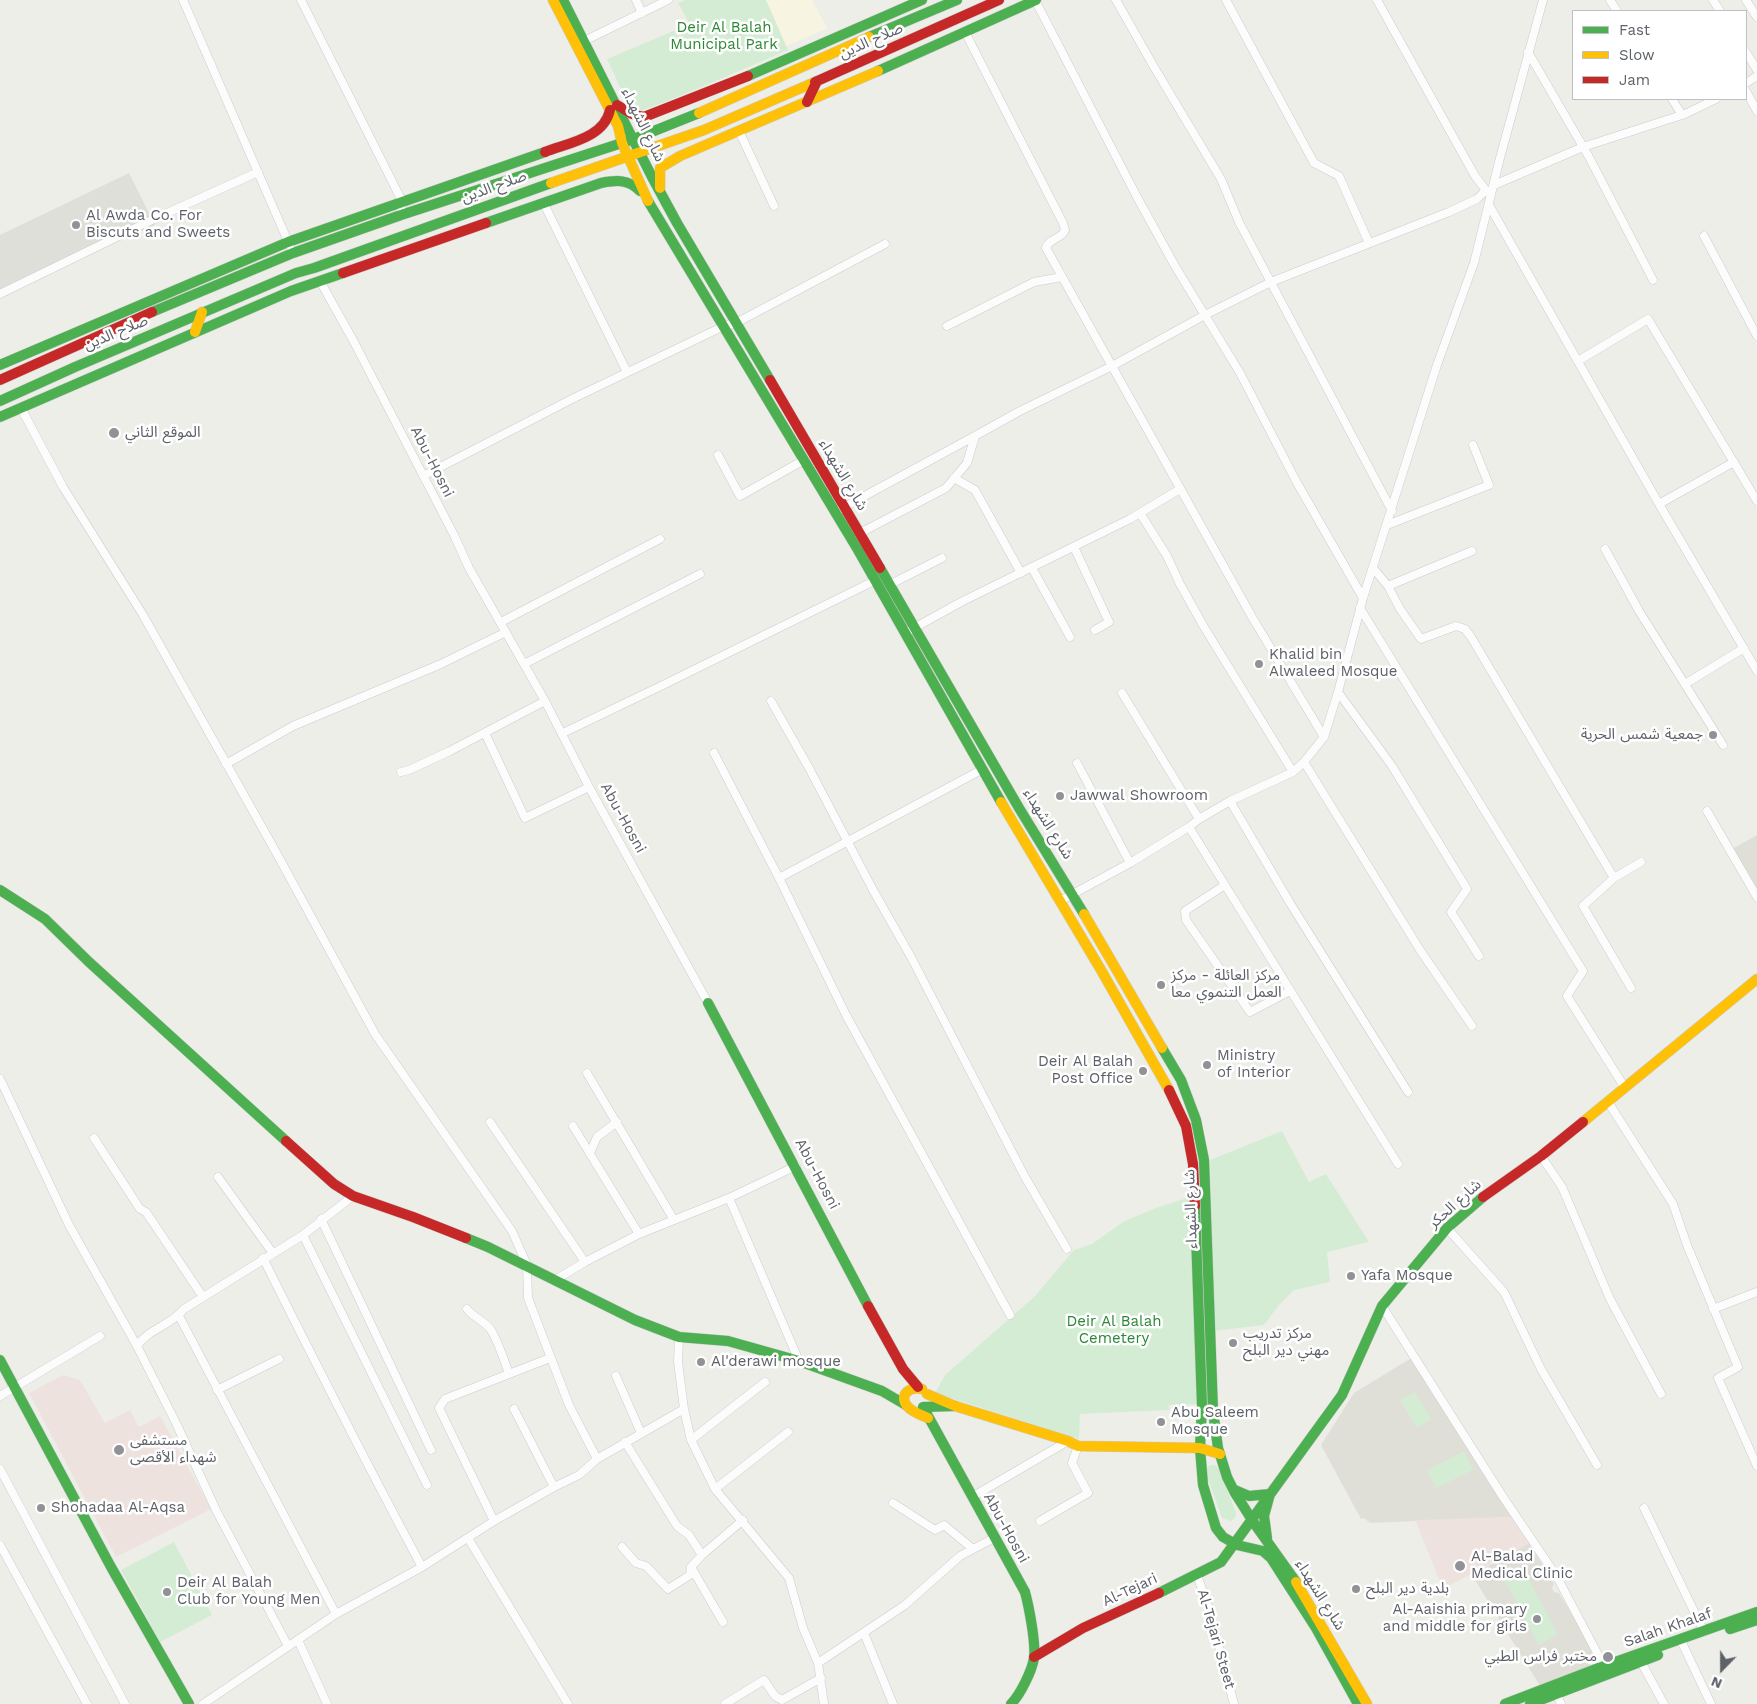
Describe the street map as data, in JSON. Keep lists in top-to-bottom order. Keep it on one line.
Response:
{"streets":{"main road":["صلاح الدين","شارع الشهداء","Abu-Hosni","شارع الحكر","Al-Tejari","Salah Khalaf"],"street":["Al-Tejari Steet"]},"crossings":[["صلاح الدين","شارع الشهداء"],["شارع الشهداء","شارع الحكر"],["شارع الشهداء","Al-Tejari"],["Abu-Hosni","Al-Tejari"],["شارع الحكر","Al-Tejari"],["Al-Tejari","Al-Tejari Steet"]],"parks":["Deir Al Balah Municipal Park","Deir Al Balah Cemetery"],"places":["Al Awda Co. For Biscuts and Sweets","الموقع الثاني","Khalid bin Alwaleed Mosque","جمعية شمس الحرية","Jawwal Showroom","مركز العائلة - مركز العمل التنموي معا","Ministry of Interior","Deir Al Balah Post Office","Yafa Mosque","مركز تدريب مهني دير البلح","Al'derawi mosque","Abu Saleem Mosque","مستشفى شهداء الأقصى","Shohadaa Al-Aqsa","Al-Balad Medical Clinic","بلدية دير البلح","Deir Al Balah Club for Young Men","Al-Aaishia primary and middle for girls","مختبر فراس الطبي"],"legend":["Fast","Slow","Jam"],"north":"bottom"}
